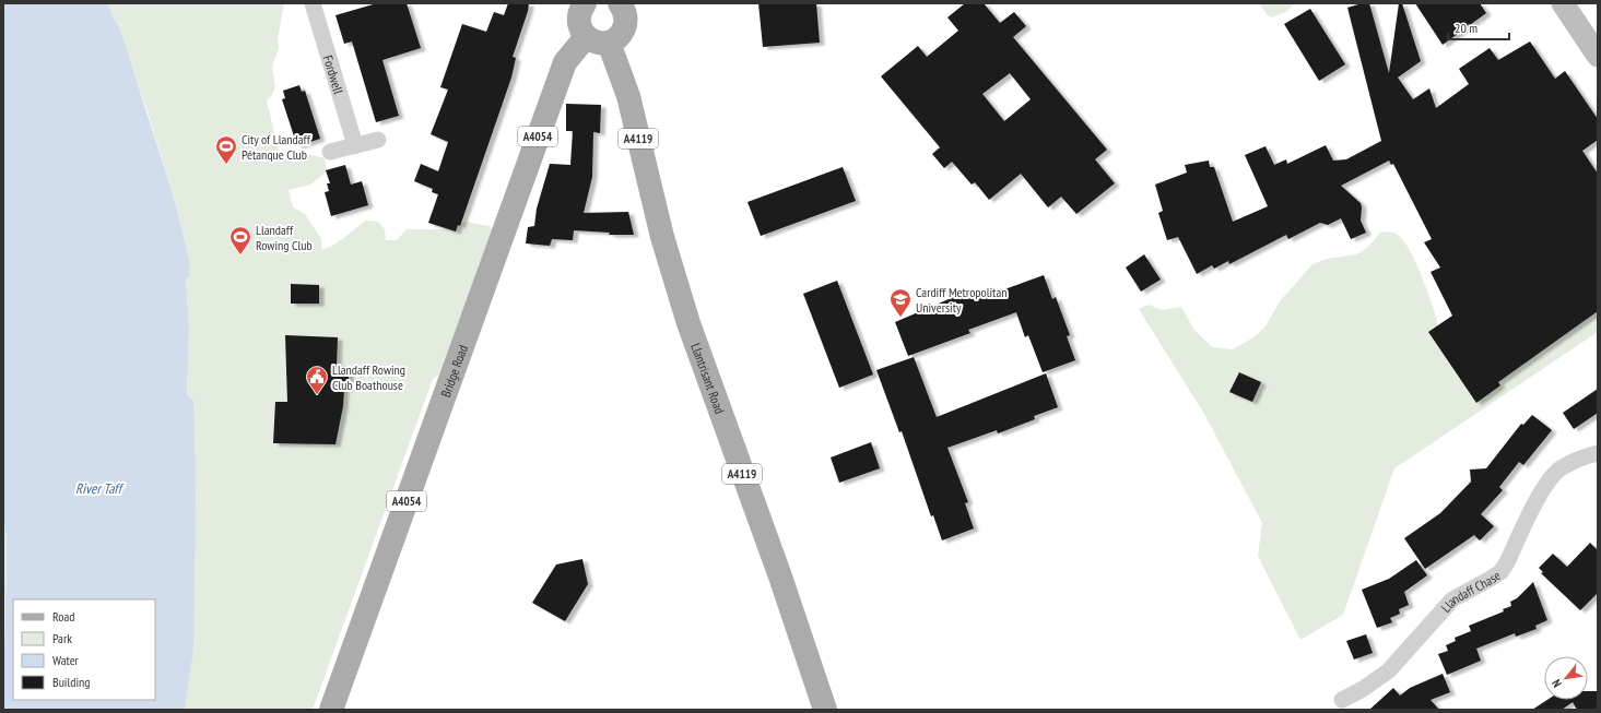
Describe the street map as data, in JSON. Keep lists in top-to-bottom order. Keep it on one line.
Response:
{"streets":{"main road":["A4054","A4119","Bridge Road","Llantrisant Road"],"street":["Fordwell","Llandaff Chase"]},"crossings":[["Bridge Road","Llantrisant Road"]],"water":["River Taff"],"places":{"sports":["City of Llandaff Pétanque Club","Llandaff Rowing Club"],"school or university":["Cardiff Metropolitan University"],"public building":["Llandaff Rowing Club Boathouse"]},"legend":["Road","Park","Water","Building"],"scale_bar":"20 m","north":"bottom left"}
